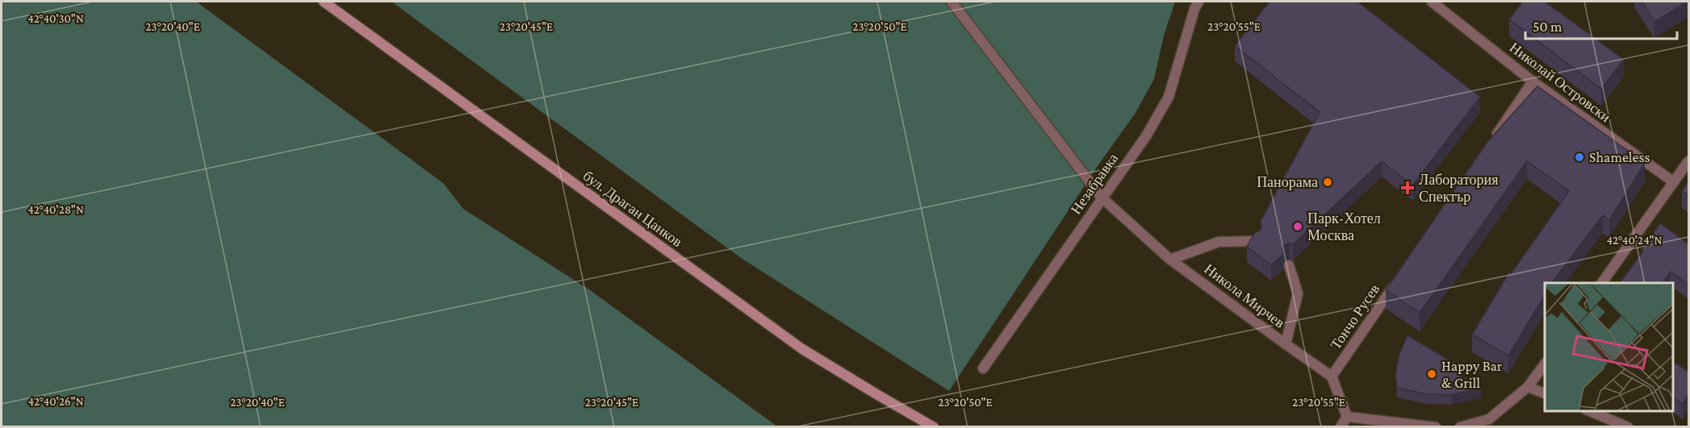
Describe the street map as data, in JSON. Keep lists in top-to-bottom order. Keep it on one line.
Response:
{"streets":{"main road":["бул. Драган Цанков"],"street":["Николай Островски","Незабравка","Никола Мирчев","Тончо Русев"]},"crossings":[["Незабравка","Никола Мирчев"],["Никола Мирчев","Тончо Русев"]],"places":{"other":["Shameless","Панорама","Парк-Хотел Москва","Happy Bar & Grill"],"health":["Лаборатория Спектър"]},"scale_bar":"50 m","coordinates":["42°40'30\"N","23°20'40\"E","23°20'45\"E","23°20'50\"E","23°20'55\"E","42°40'28\"N","42°40'24\"N","42°40'26\"N"]}
